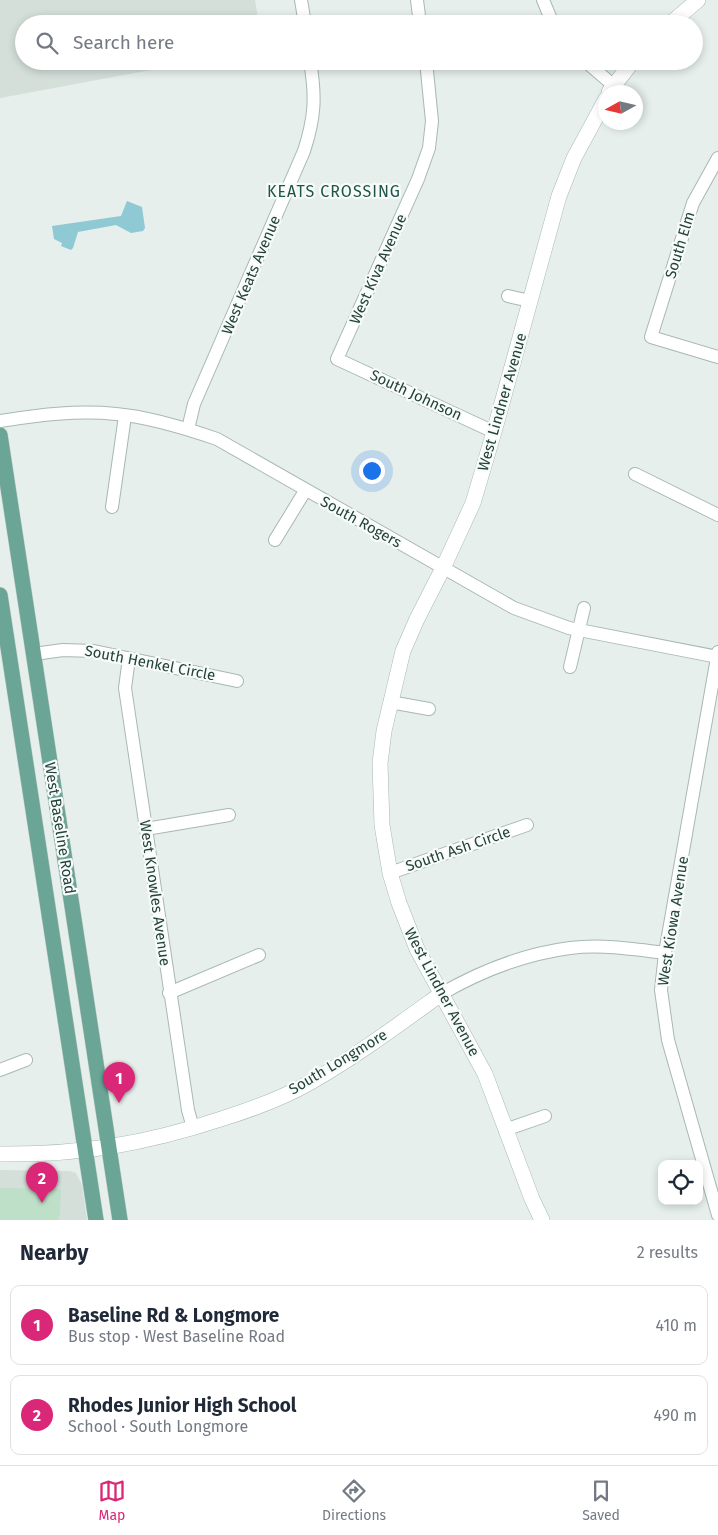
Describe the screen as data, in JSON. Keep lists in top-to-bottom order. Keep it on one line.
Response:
{"streets":{"main road":["West Baseline Road"],"street":["South Elm","West Kiva Avenue","West Keats Avenue","South Johnson","West Lindner Avenue","South Rogers","South Henkel Circle","South Ash Circle","West Knowles Avenue","West Kiowa Avenue","South Longmore"]},"crossings":[["West Kiva Avenue","South Johnson"],["West Keats Avenue","South Rogers"],["South Johnson","West Lindner Avenue"],["West Lindner Avenue","South Rogers"],["West Lindner Avenue","South Ash Circle"],["West Lindner Avenue","South Longmore"],["South Rogers","West Kiowa Avenue"],["South Henkel Circle","West Baseline Road"],["South Henkel Circle","West Knowles Avenue"],["West Baseline Road","South Longmore"],["West Knowles Avenue","South Longmore"],["West Kiowa Avenue","South Longmore"]],"districts":["KEATS CROSSING"],"north":"left","page":{"search":"Search here","pins":["1","2"],"heading":["Nearby","2 results"],"list":[{"mark":"1","name":"Baseline Rd & Longmore","note":"Bus stop · West Baseline Road","value":"410 m"},{"mark":"2","name":"Rhodes Junior High School","note":"School · South Longmore","value":"490 m"}],"nav":["Map","Directions","Saved"]}}
